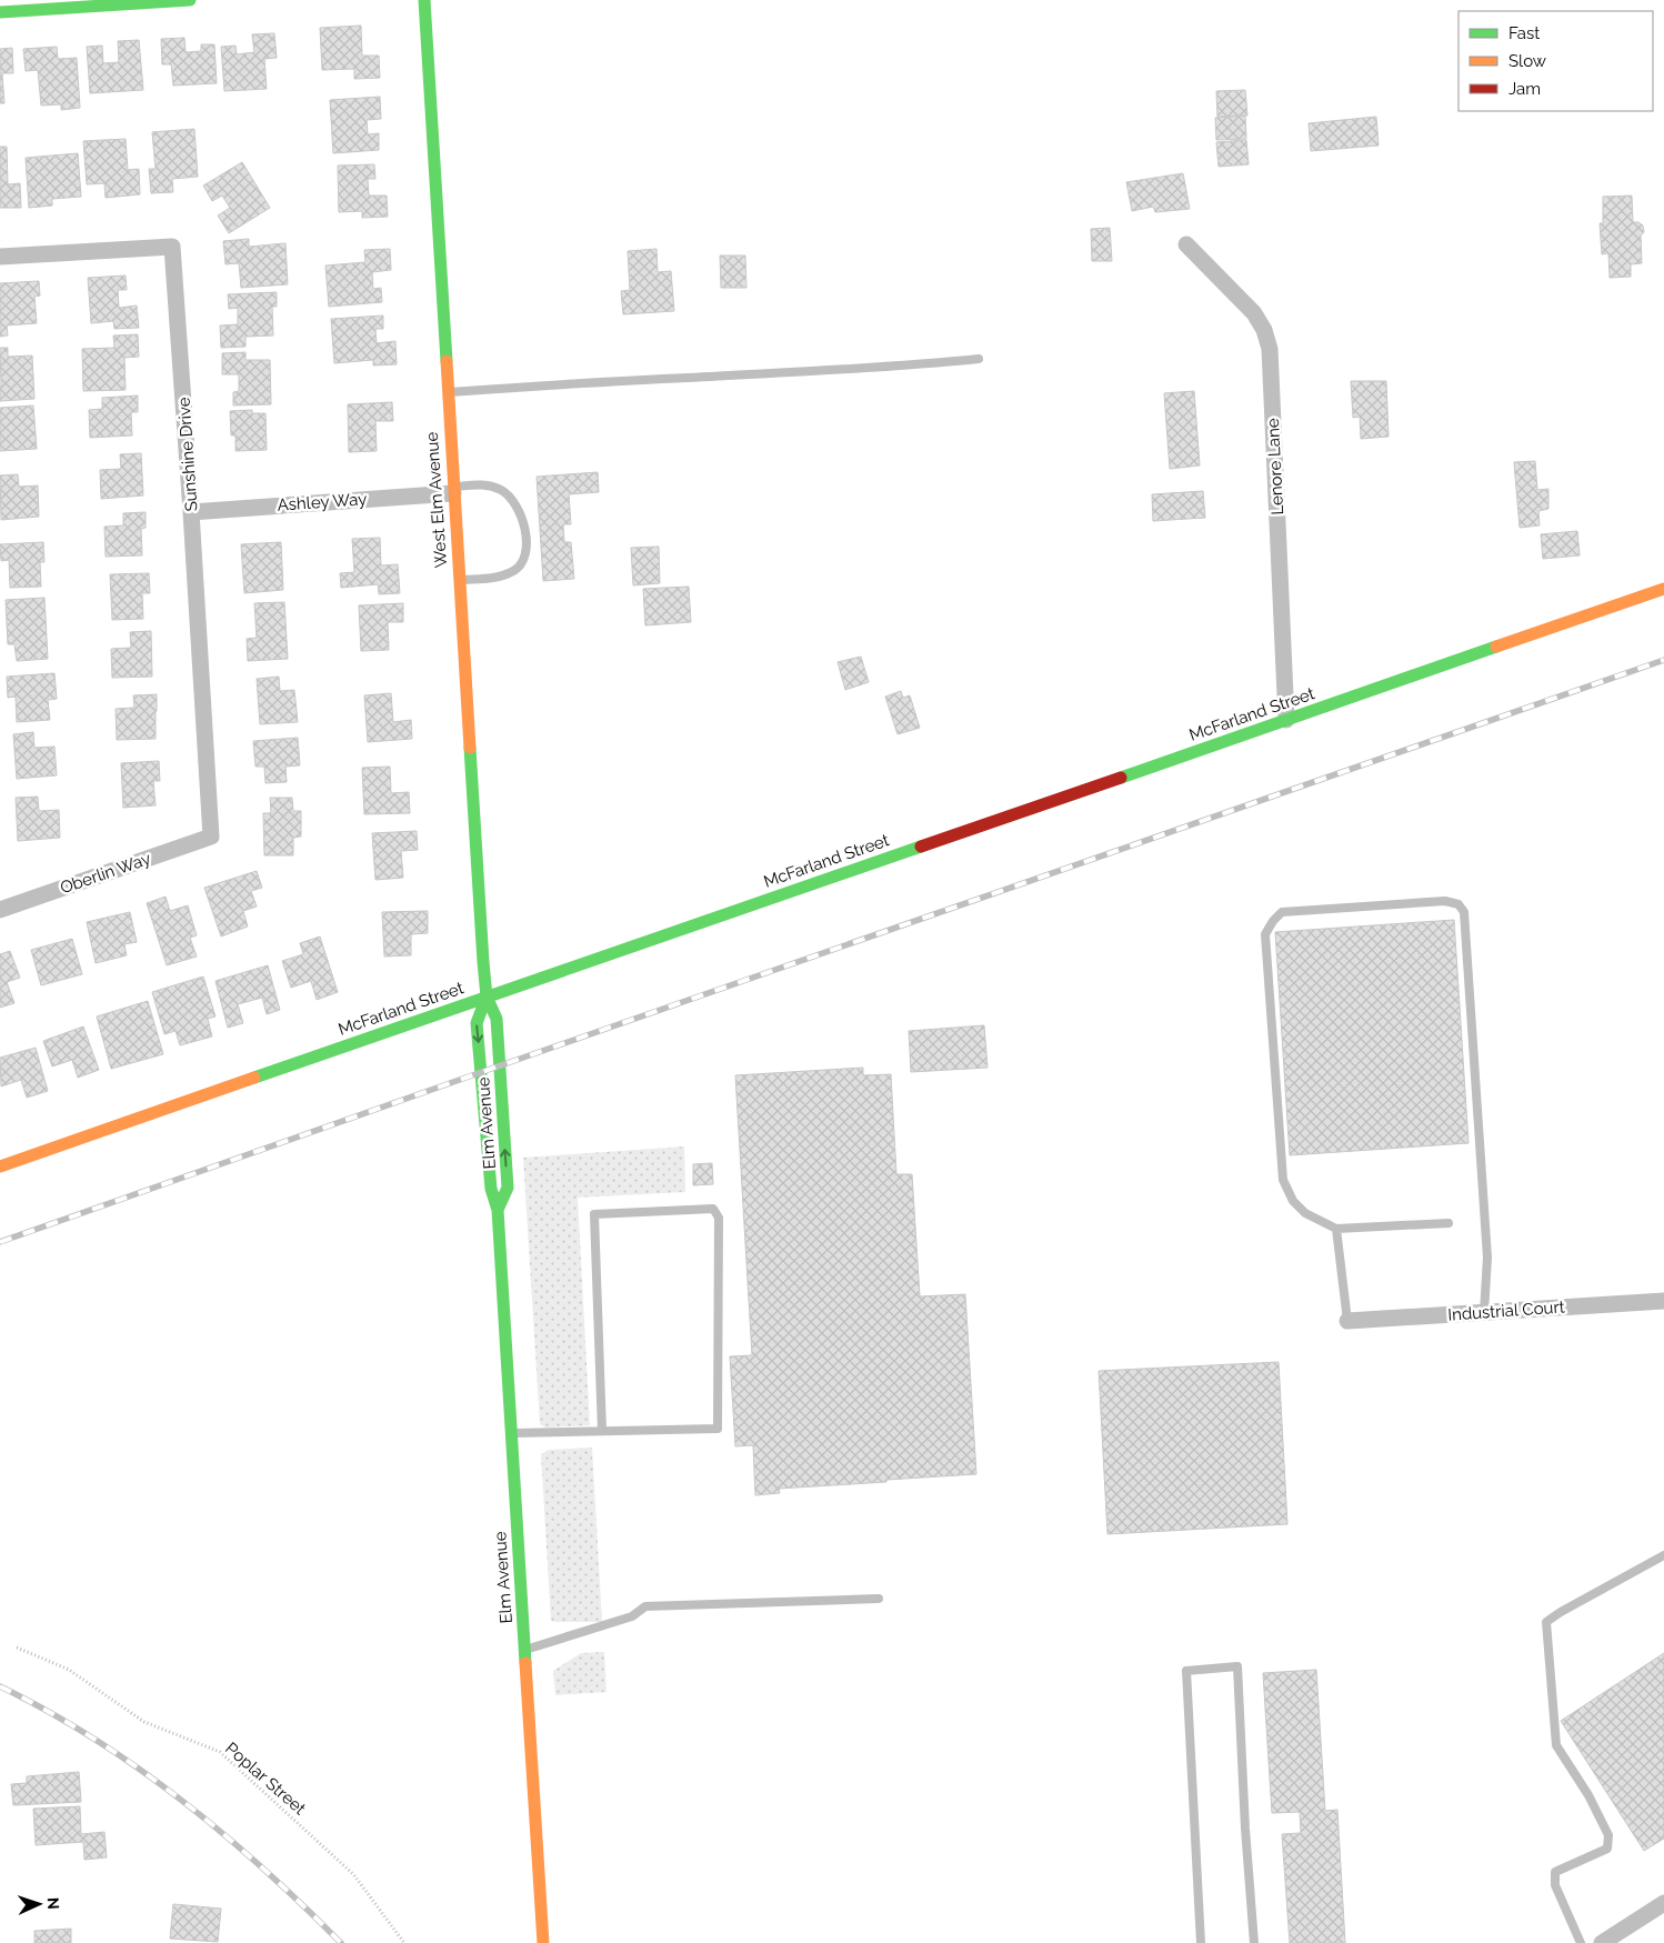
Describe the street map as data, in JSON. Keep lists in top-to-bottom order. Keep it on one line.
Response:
{"streets":{"street":["Sunshine Drive","Lenore Lane","West Elm Avenue","Ashley Way","McFarland Street","Oberlin Way","Elm Avenue","Industrial Court"],"path":["Poplar Street"]},"crossings":[["Sunshine Drive","Ashley Way"],["Sunshine Drive","Oberlin Way"],["Lenore Lane","McFarland Street"],["West Elm Avenue","Ashley Way"],["West Elm Avenue","McFarland Street"],["West Elm Avenue","Elm Avenue"]],"legend":["Fast","Slow","Jam"],"north":"right"}
